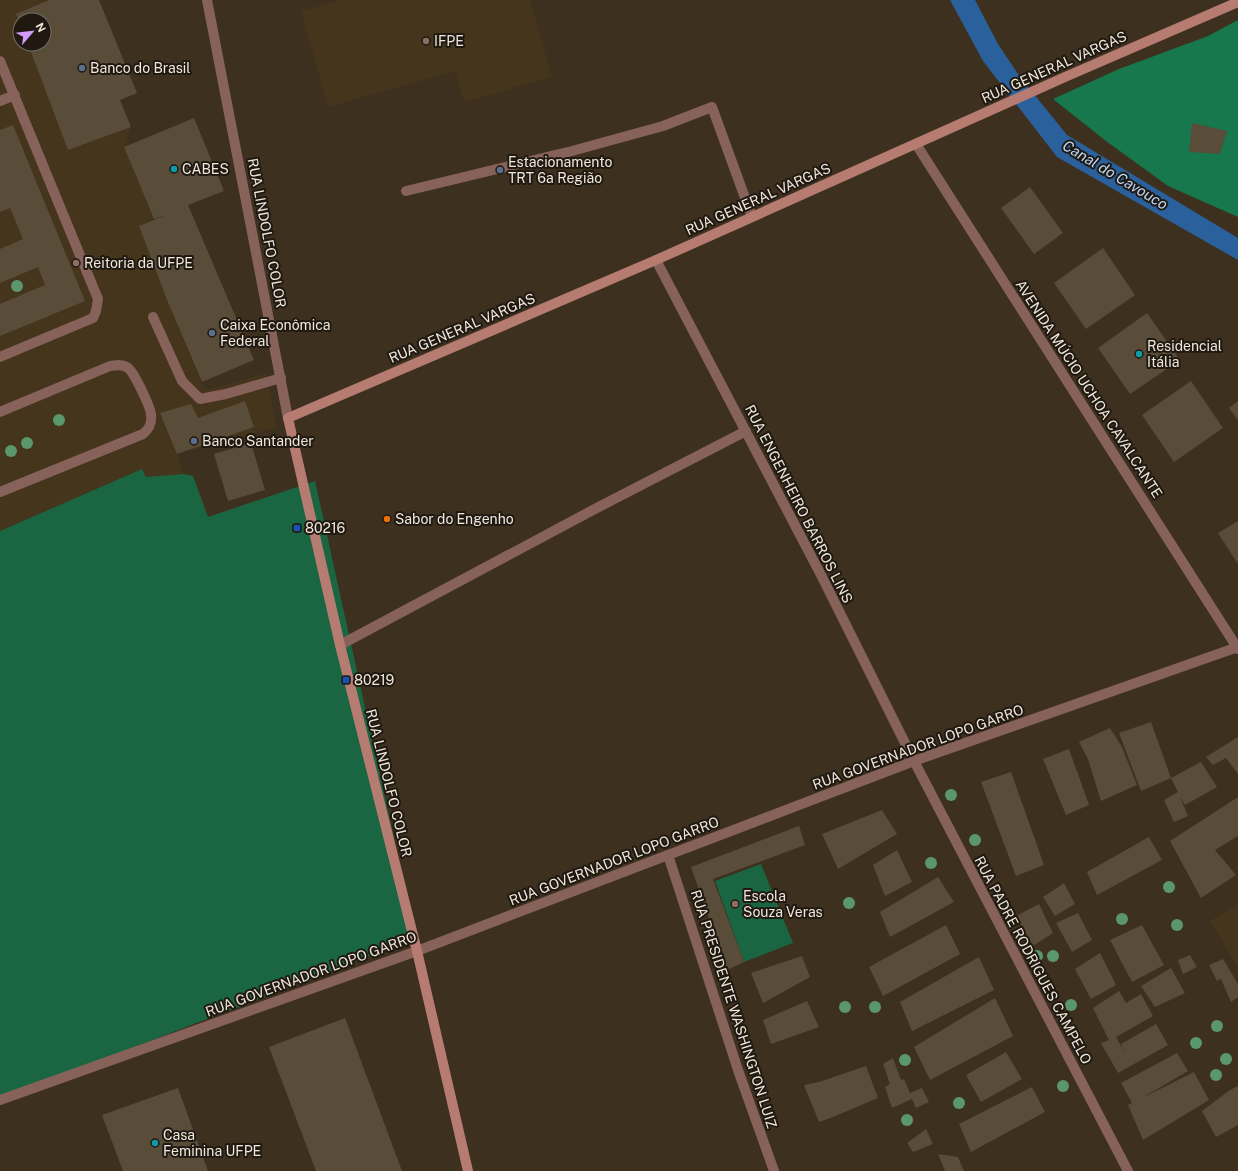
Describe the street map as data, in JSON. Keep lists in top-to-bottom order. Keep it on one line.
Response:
{"streets":{"street":["RUA GENERAL VARGAS","RUA LINDOLFO COLOR","AVENIDA MÚCIO UCHOA CAVALCANTE","RUA ENGENHEIRO BARROS LINS","RUA GOVERNADOR LOPO GARRO","RUA PADRE RODRIGUES CAMPELO","RUA PRESIDENTE WASHINGTON LUIZ"]},"crossings":[["RUA GENERAL VARGAS","RUA LINDOLFO COLOR"],["RUA GENERAL VARGAS","AVENIDA MÚCIO UCHOA CAVALCANTE"],["RUA GENERAL VARGAS","RUA ENGENHEIRO BARROS LINS"],["RUA LINDOLFO COLOR","RUA GOVERNADOR LOPO GARRO"],["AVENIDA MÚCIO UCHOA CAVALCANTE","RUA GOVERNADOR LOPO GARRO"],["RUA ENGENHEIRO BARROS LINS","RUA GOVERNADOR LOPO GARRO"],["RUA ENGENHEIRO BARROS LINS","RUA PADRE RODRIGUES CAMPELO"],["RUA GOVERNADOR LOPO GARRO","RUA PADRE RODRIGUES CAMPELO"],["RUA GOVERNADOR LOPO GARRO","RUA PRESIDENTE WASHINGTON LUIZ"]],"water":["Canal do Cavouco"],"places":{"other":["IFPE","Banco do Brasil","CABES","Estacionamento TRT 6a Região","Reitoria da UFPE","Caixa Econômica Federal","Residencial Itália","Banco Santander","Sabor do Engenho","Escola Souza Veras","Casa Feminina UFPE"],"transit":["80216","80219"]},"north":"top right"}
